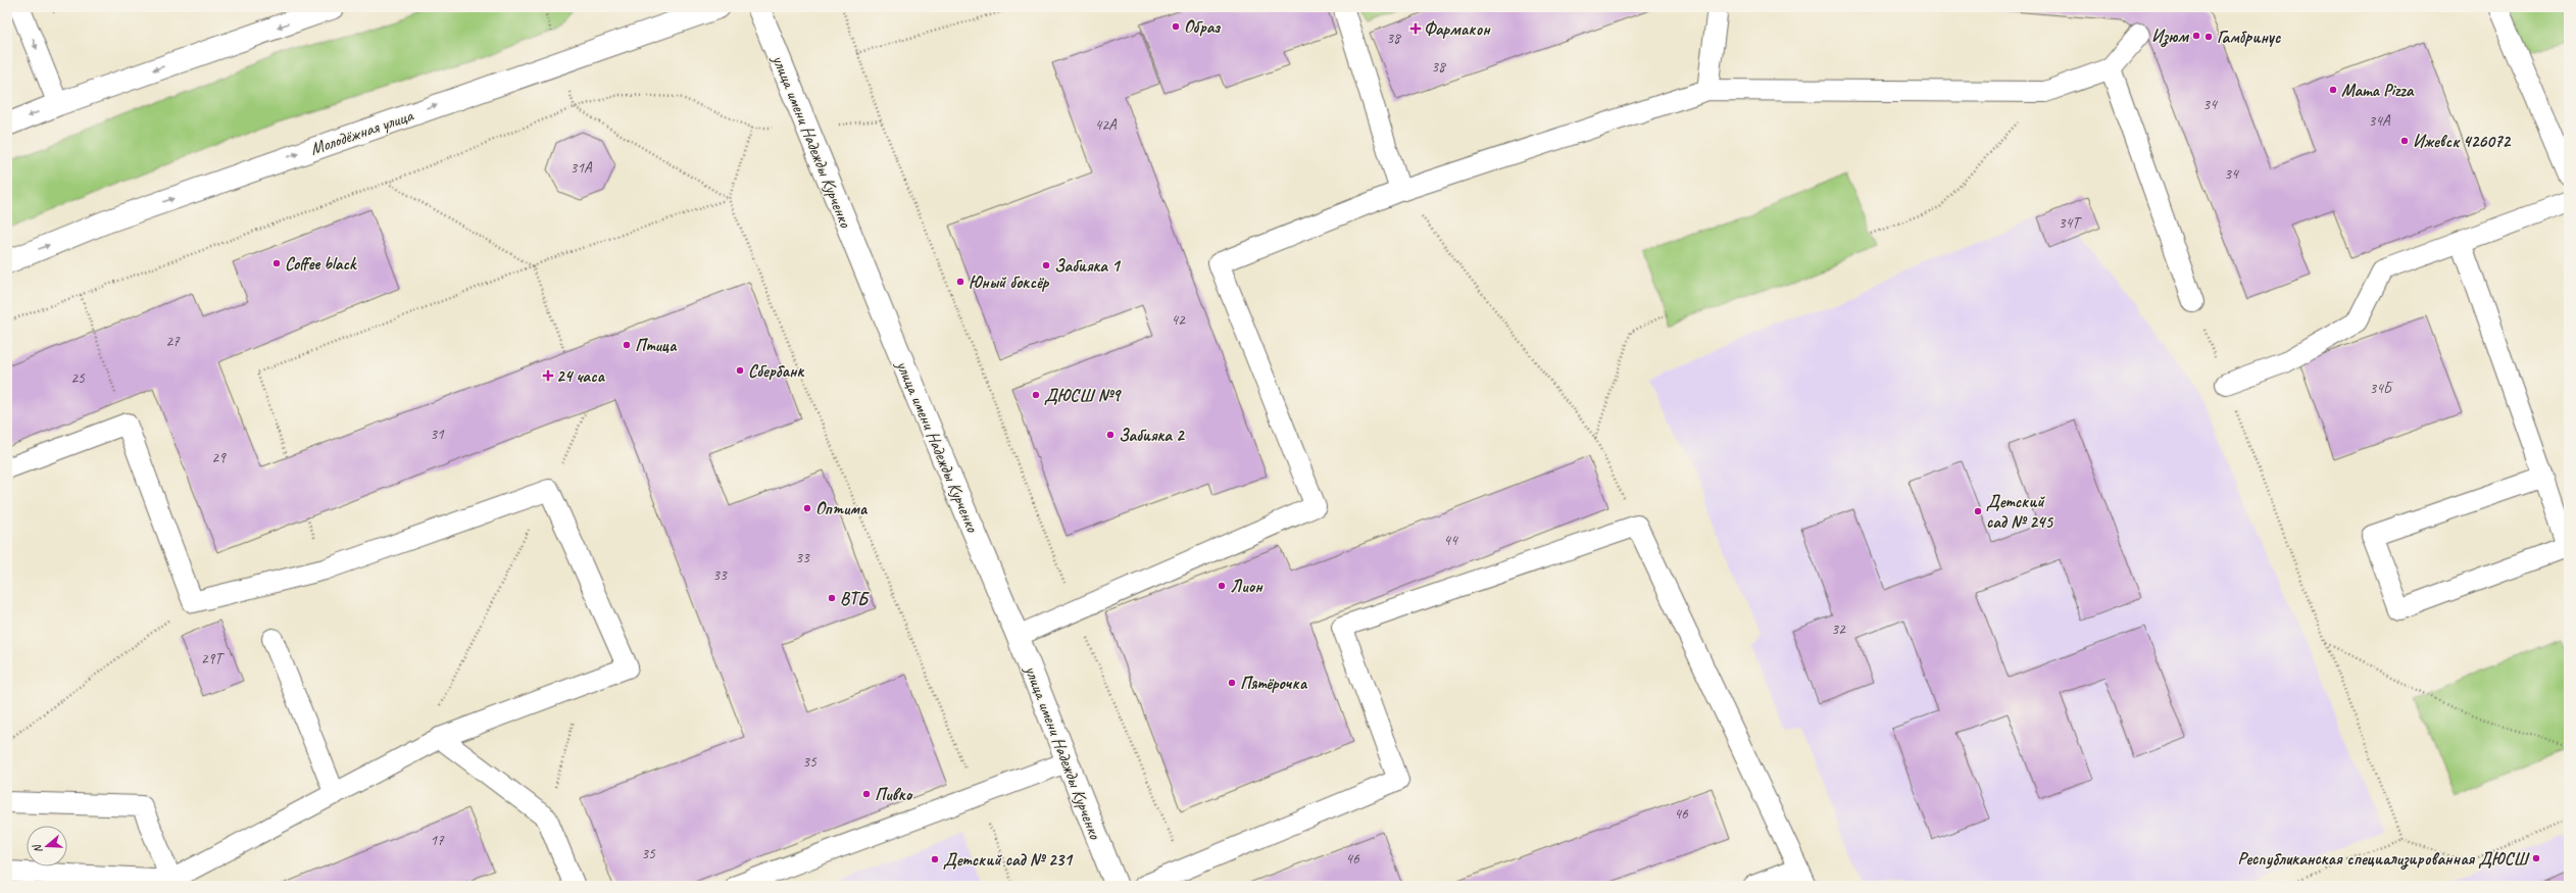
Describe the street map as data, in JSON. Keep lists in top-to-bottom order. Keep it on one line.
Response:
{"streets":{"main road":["Молодёжная улица","улица имени Надежды Курченко"]},"places":{"other":["Образ","Изюм","Гамбринус","Mama Pizza","Ижевск 426072","Coffee black","Забияка 1","Юный боксёр","Птица","Сбербанк","ДЮСШ №9","Забияка 2","Оптима","Детский сад № 245","Лион","ВТБ","Пятёрочка","Пивко","Республиканская специализированная ДЮСШ","Детский сад № 231"],"health":["Фармакон","24 часа"]},"house_numbers":["38","38","34","34А","42А","31А","34","34Т","42","27","25","34Б","31","29","44","33","33","32","29Т","35","46","17","35","46"],"north":"left"}
